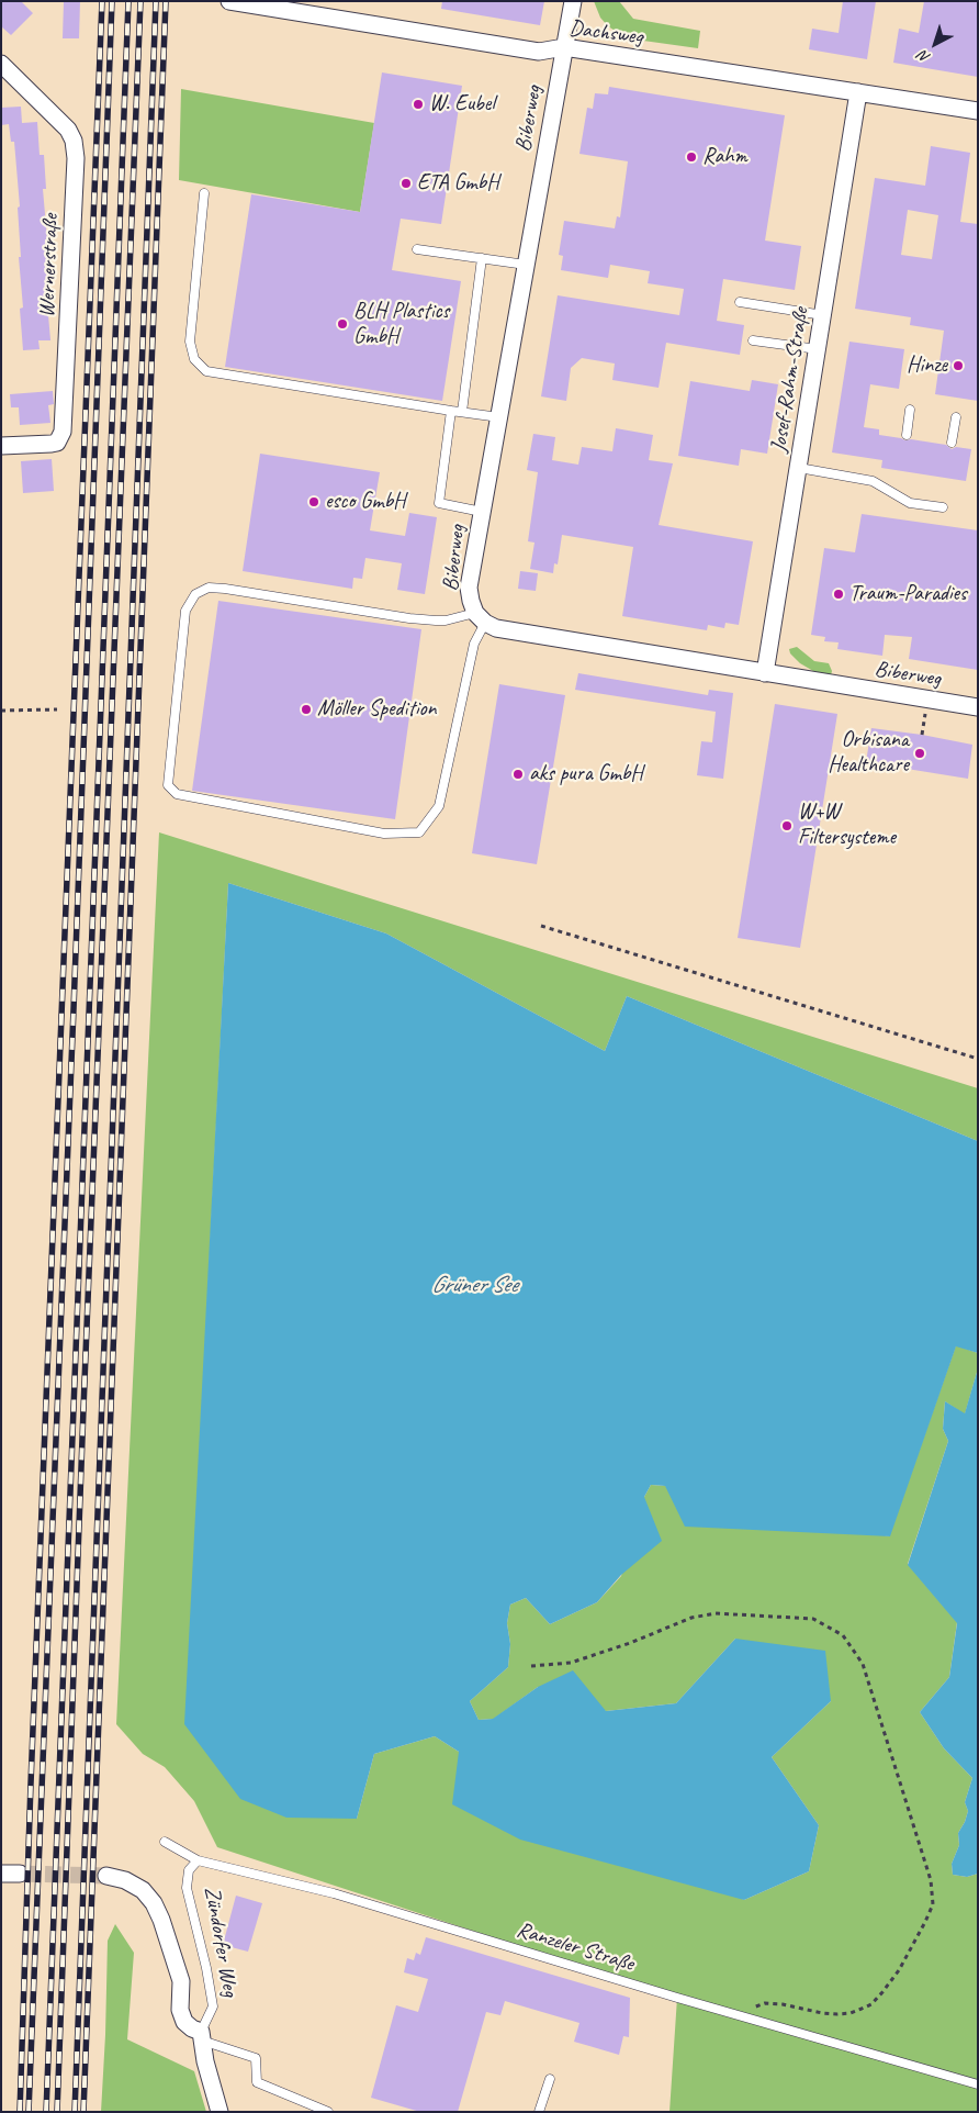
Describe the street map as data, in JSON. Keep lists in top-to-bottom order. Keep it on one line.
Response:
{"streets":{"street":["Dachsweg","Biberweg","Wernerstraße","Josef-Rahm-Straße","Zündorfer Weg"],"lane":["Ranzeler Straße"]},"crossings":[["Dachsweg","Biberweg"],["Dachsweg","Josef-Rahm-Straße"],["Biberweg","Josef-Rahm-Straße"],["Zündorfer Weg","Ranzeler Straße"]],"water":["Grüner See"],"places":["W. Eubel","Rahm","ETA GmbH","BLH Plastics GmbH","Hinze","esco GmbH","Traum-Paradies","Möller Spedition","Orbisana Healthcare","aks pura GmbH","W+W Filtersysteme"],"north":"bottom left"}
